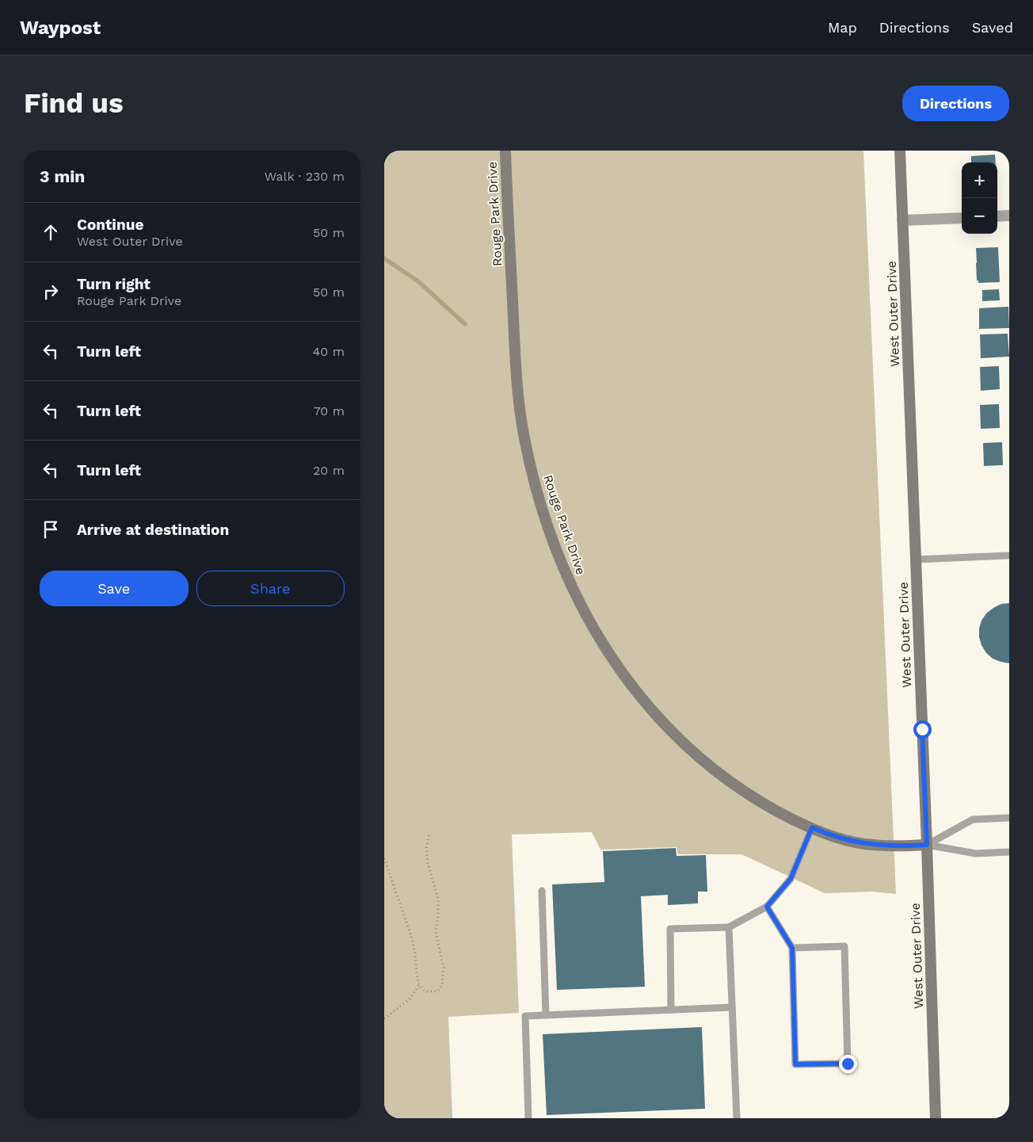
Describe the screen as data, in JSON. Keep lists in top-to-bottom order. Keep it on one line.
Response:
{"streets":{"main road":["Rouge Park Drive","West Outer Drive"]},"crossings":[["Rouge Park Drive","West Outer Drive"]],"page":{"header":"Waypost","nav":["Map","Directions","Saved"],"buttons":["Directions",["Save","Share"]],"title":"Find us","heading":["3 min","Walk · 230 m"],"map_buttons":["+","−"],"list":[["Continue","West Outer Drive","50 m"],["Turn right","Rouge Park Drive","50 m"],["Turn left","40 m"],["Turn left","70 m"],["Turn left","20 m"],"Arrive at destination"]}}
